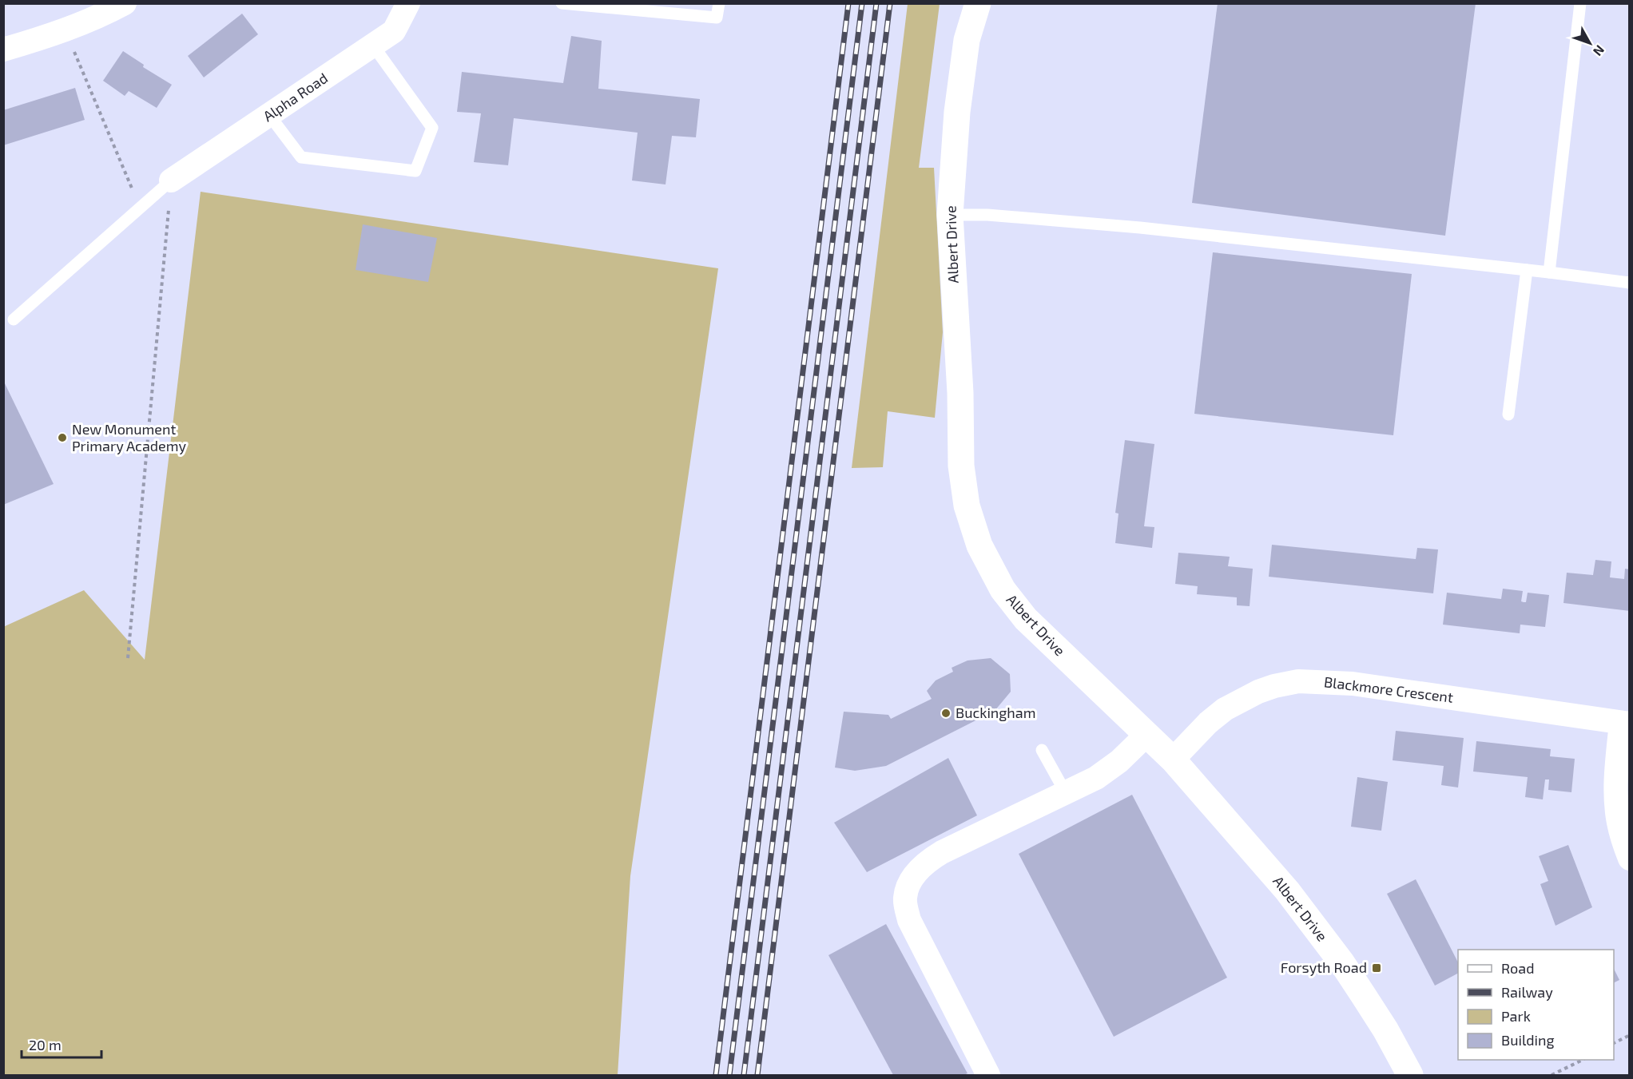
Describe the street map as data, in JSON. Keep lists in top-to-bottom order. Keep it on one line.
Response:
{"streets":{"street":["Alpha Road","Albert Drive","Blackmore Crescent"]},"crossings":[["Albert Drive","Blackmore Crescent"]],"places":{"other":["New Monument Primary Academy","Buckingham"],"transit":["Forsyth Road"]},"legend":["Road","Railway","Park","Building"],"scale_bar":"20 m","north":"bottom right"}
